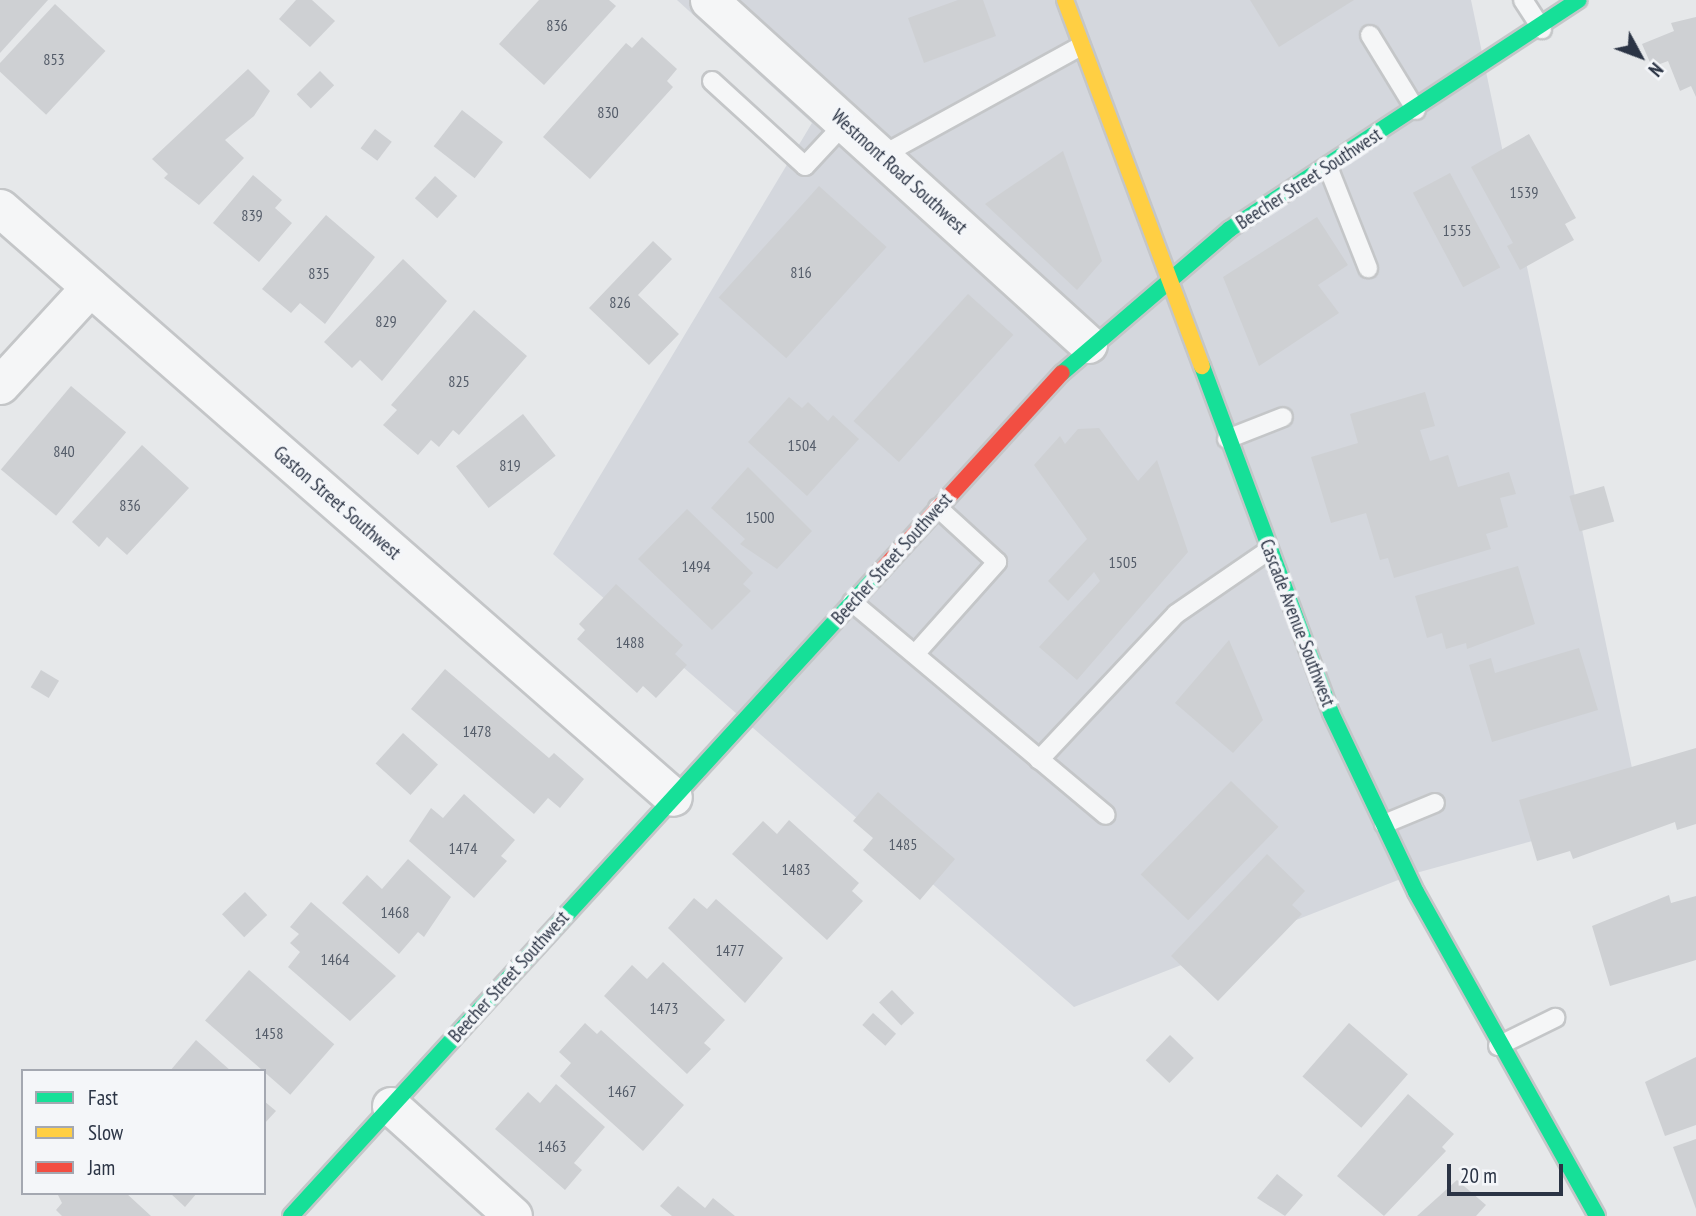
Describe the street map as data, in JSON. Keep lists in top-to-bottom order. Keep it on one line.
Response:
{"streets":{"street":["Westmont Road Southwest","Beecher Street Southwest","Gaston Street Southwest","Cascade Avenue Southwest"]},"crossings":[["Westmont Road Southwest","Beecher Street Southwest"],["Beecher Street Southwest","Gaston Street Southwest"],["Beecher Street Southwest","Cascade Avenue Southwest"]],"house_numbers":["836","853","830","1539","839","1535","816","835","826","829","825","1504","840","819","836","1500","1505","1494","1488","1478","1485","1474","1483","1468","1477","1464","1473","1458","1467","1463"],"legend":["Fast","Slow","Jam"],"scale_bar":"20 m","north":"bottom right"}
